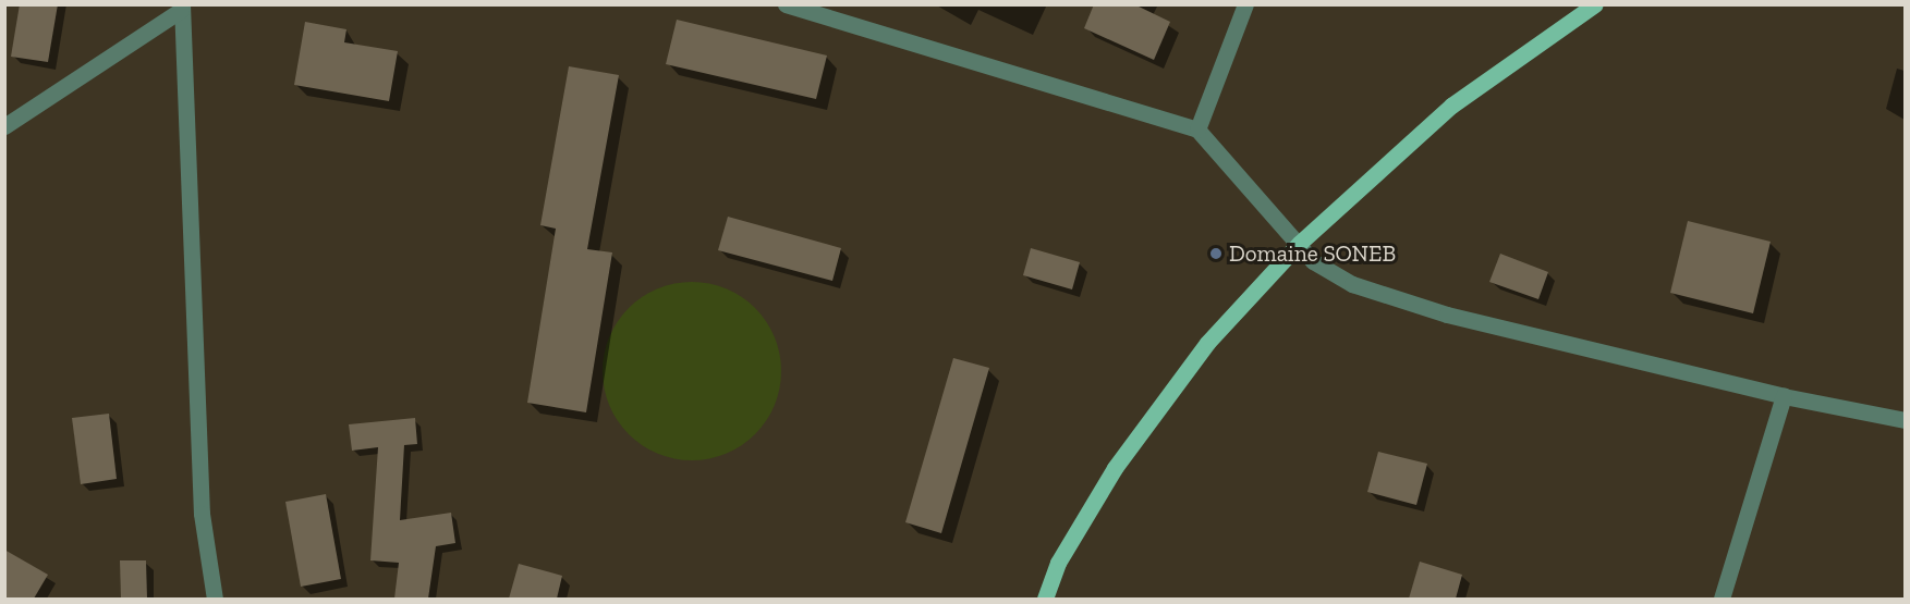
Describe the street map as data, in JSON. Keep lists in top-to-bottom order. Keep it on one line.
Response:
{"places":["Domaine SONEB"]}
